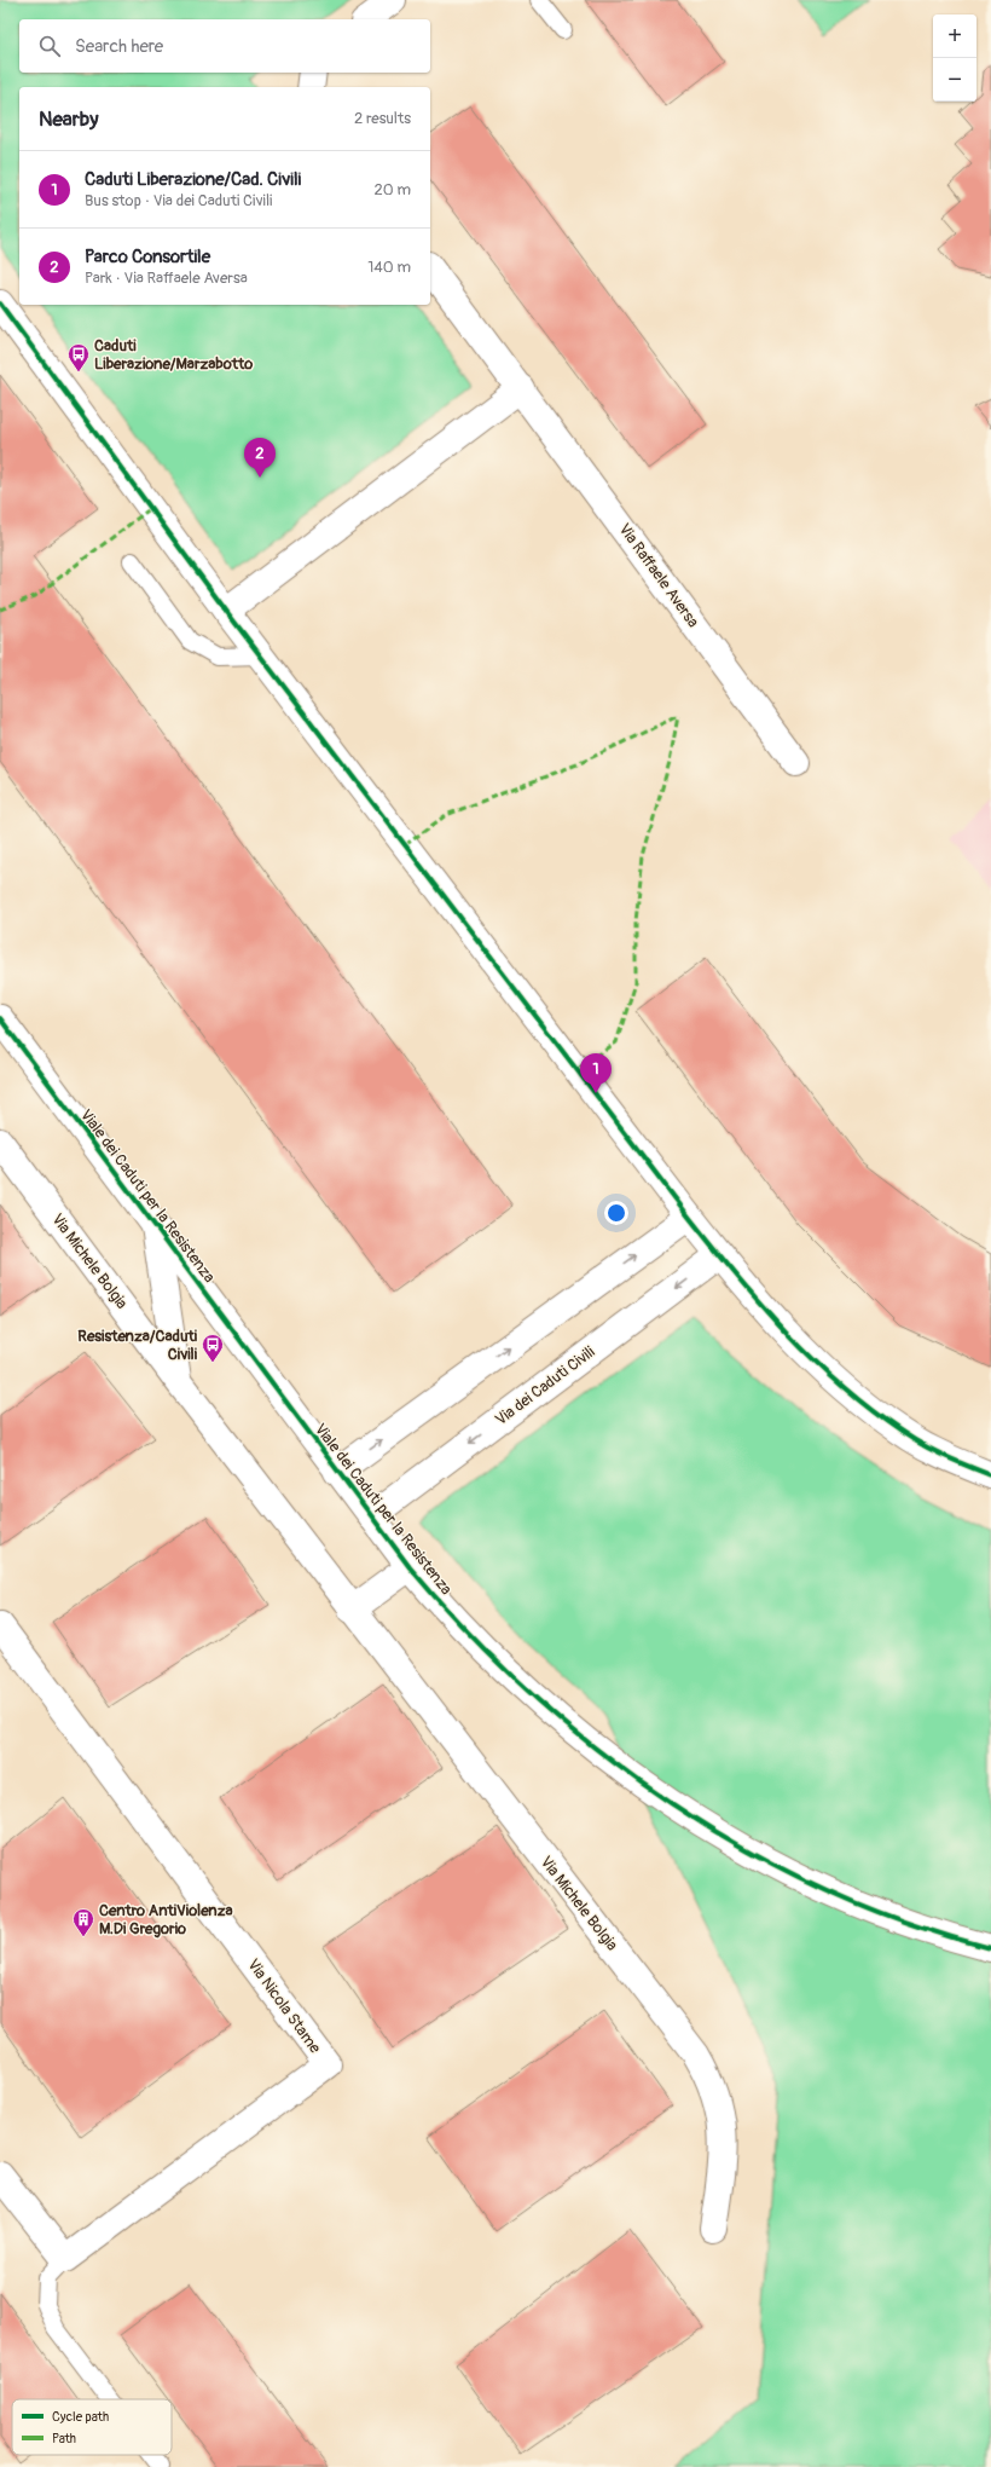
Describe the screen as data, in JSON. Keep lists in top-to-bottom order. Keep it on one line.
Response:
{"streets":{"street":["Via Raffaele Aversa","Viale dei Caduti per la Resistenza","Via Michele Bolgia","Via dei Caduti Civili","Via Nicola Stame"]},"crossings":[["Viale dei Caduti per la Resistenza","Via Michele Bolgia"],["Viale dei Caduti per la Resistenza","Via dei Caduti Civili"]],"places":{"bus stop":["Caduti Liberazione/Marzabotto","Resistenza/Caduti Civili"],"building":["Centro AntiViolenza M.Di Gregorio"]},"legend":["Cycle path","Path"],"page":{"map_buttons":["+","−"],"search":"Search here","heading":["Nearby","2 results"],"list":[{"mark":"1","name":"Caduti Liberazione/Cad. Civili","note":"Bus stop · Via dei Caduti Civili","value":"20 m"},{"mark":"2","name":"Parco Consortile","note":"Park · Via Raffaele Aversa","value":"140 m"}],"pins":["2","1"]}}
